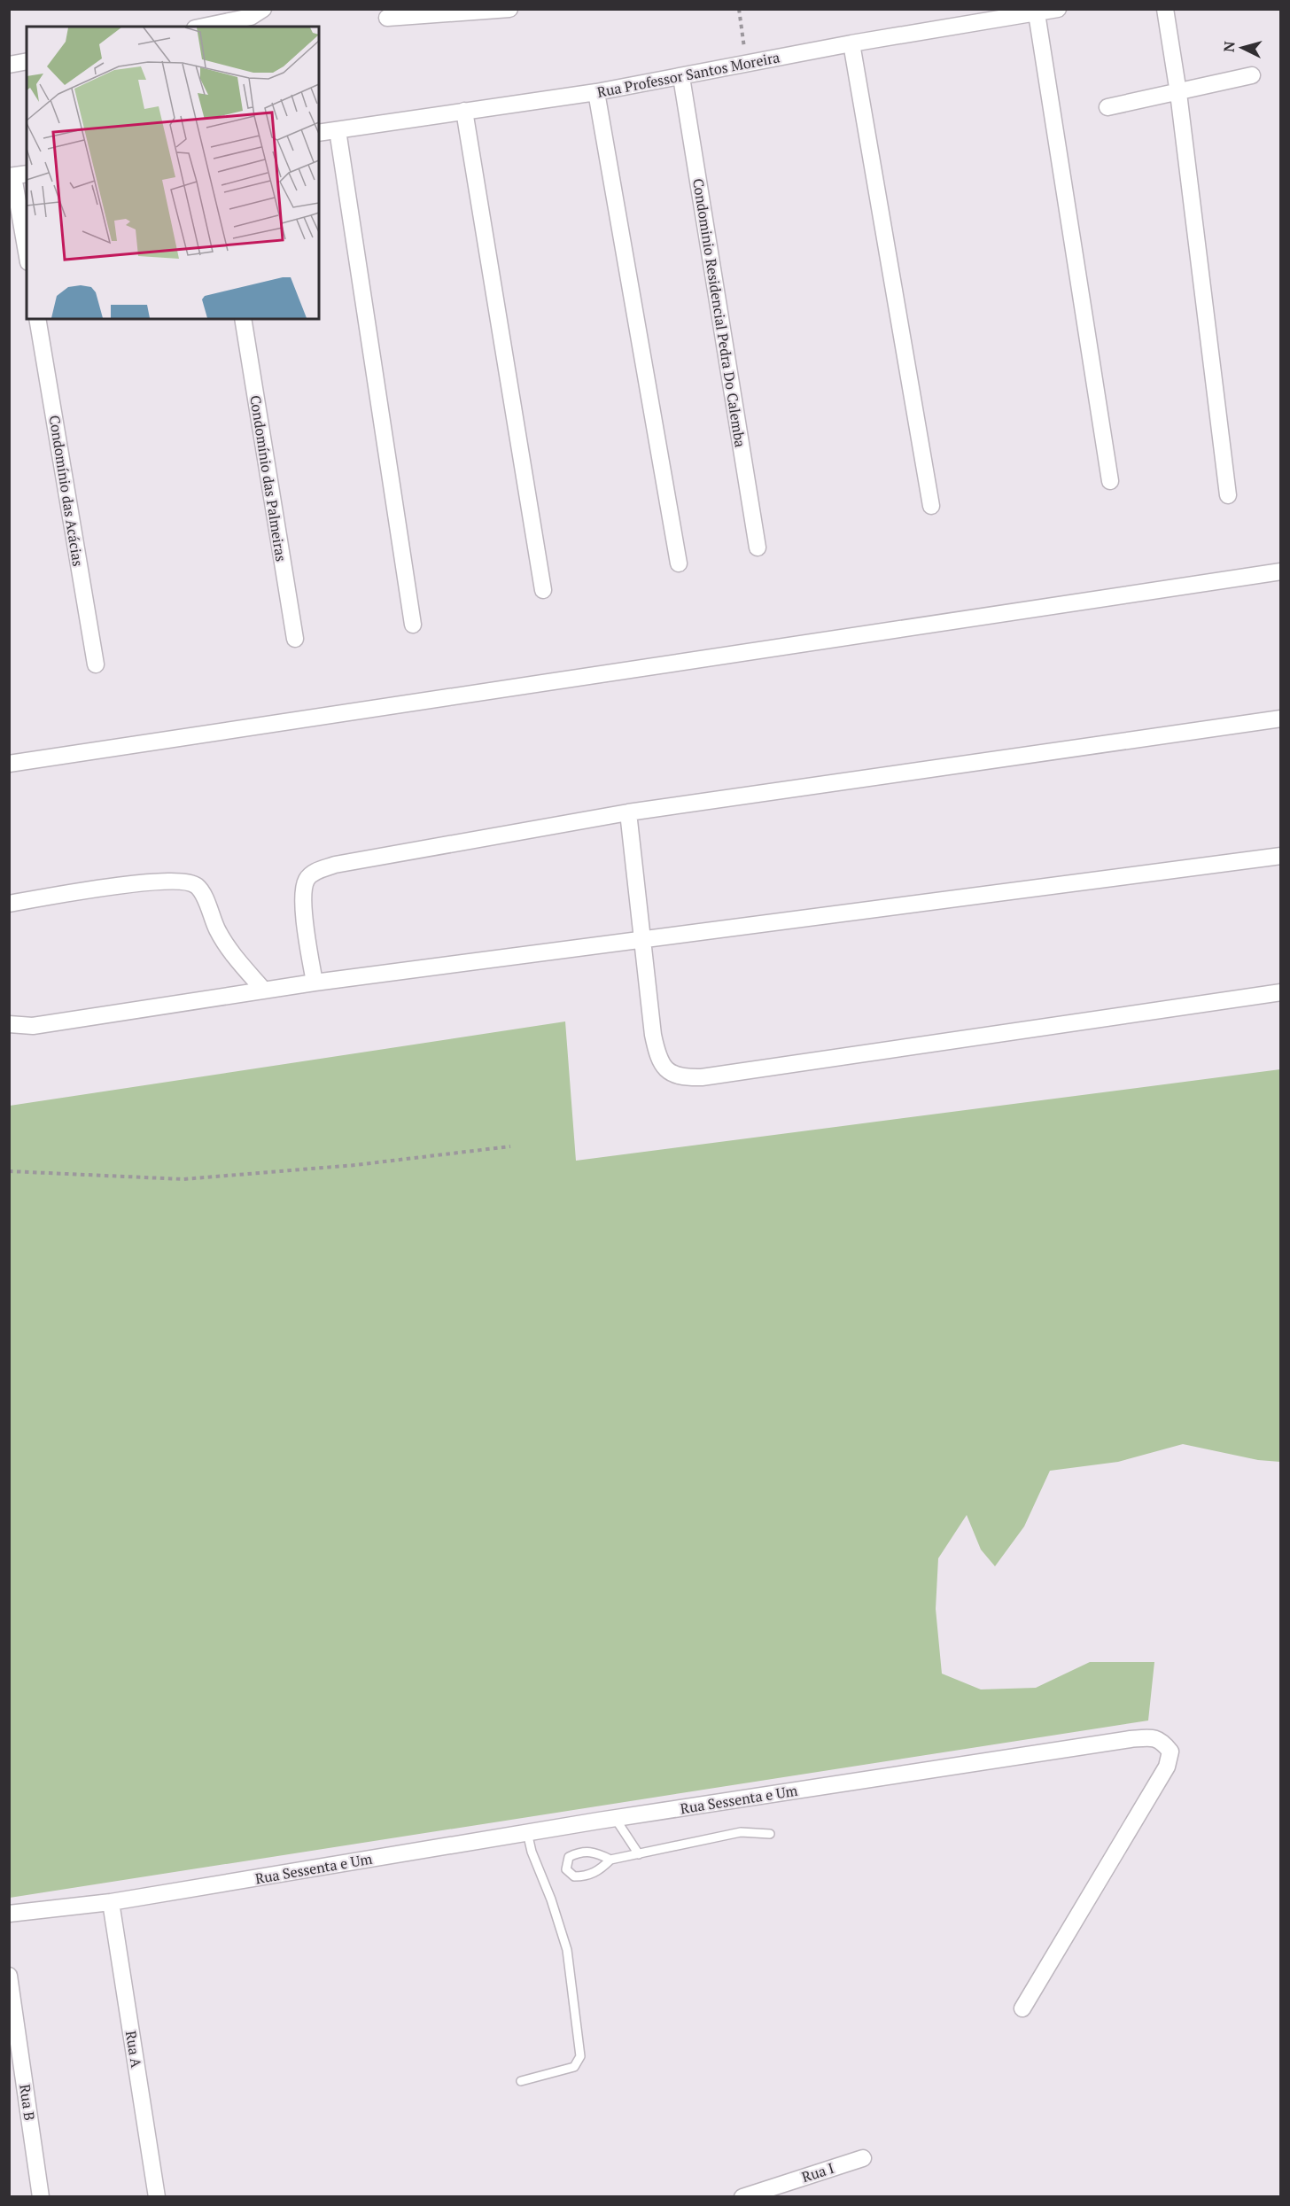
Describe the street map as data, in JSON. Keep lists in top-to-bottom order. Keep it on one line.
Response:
{"streets":{"street":["Rua Professor Santos Moreira","Condominio Residencial Pedra Do Calemba","Condomínio das Palmeiras","Condomínio das Acácias","Rua Sessenta e Um","Rua A","Rua B","Rua I"]},"crossings":[["Rua Professor Santos Moreira","Condominio Residencial Pedra Do Calemba"],["Rua Sessenta e Um","Rua A"]],"north":"left"}
